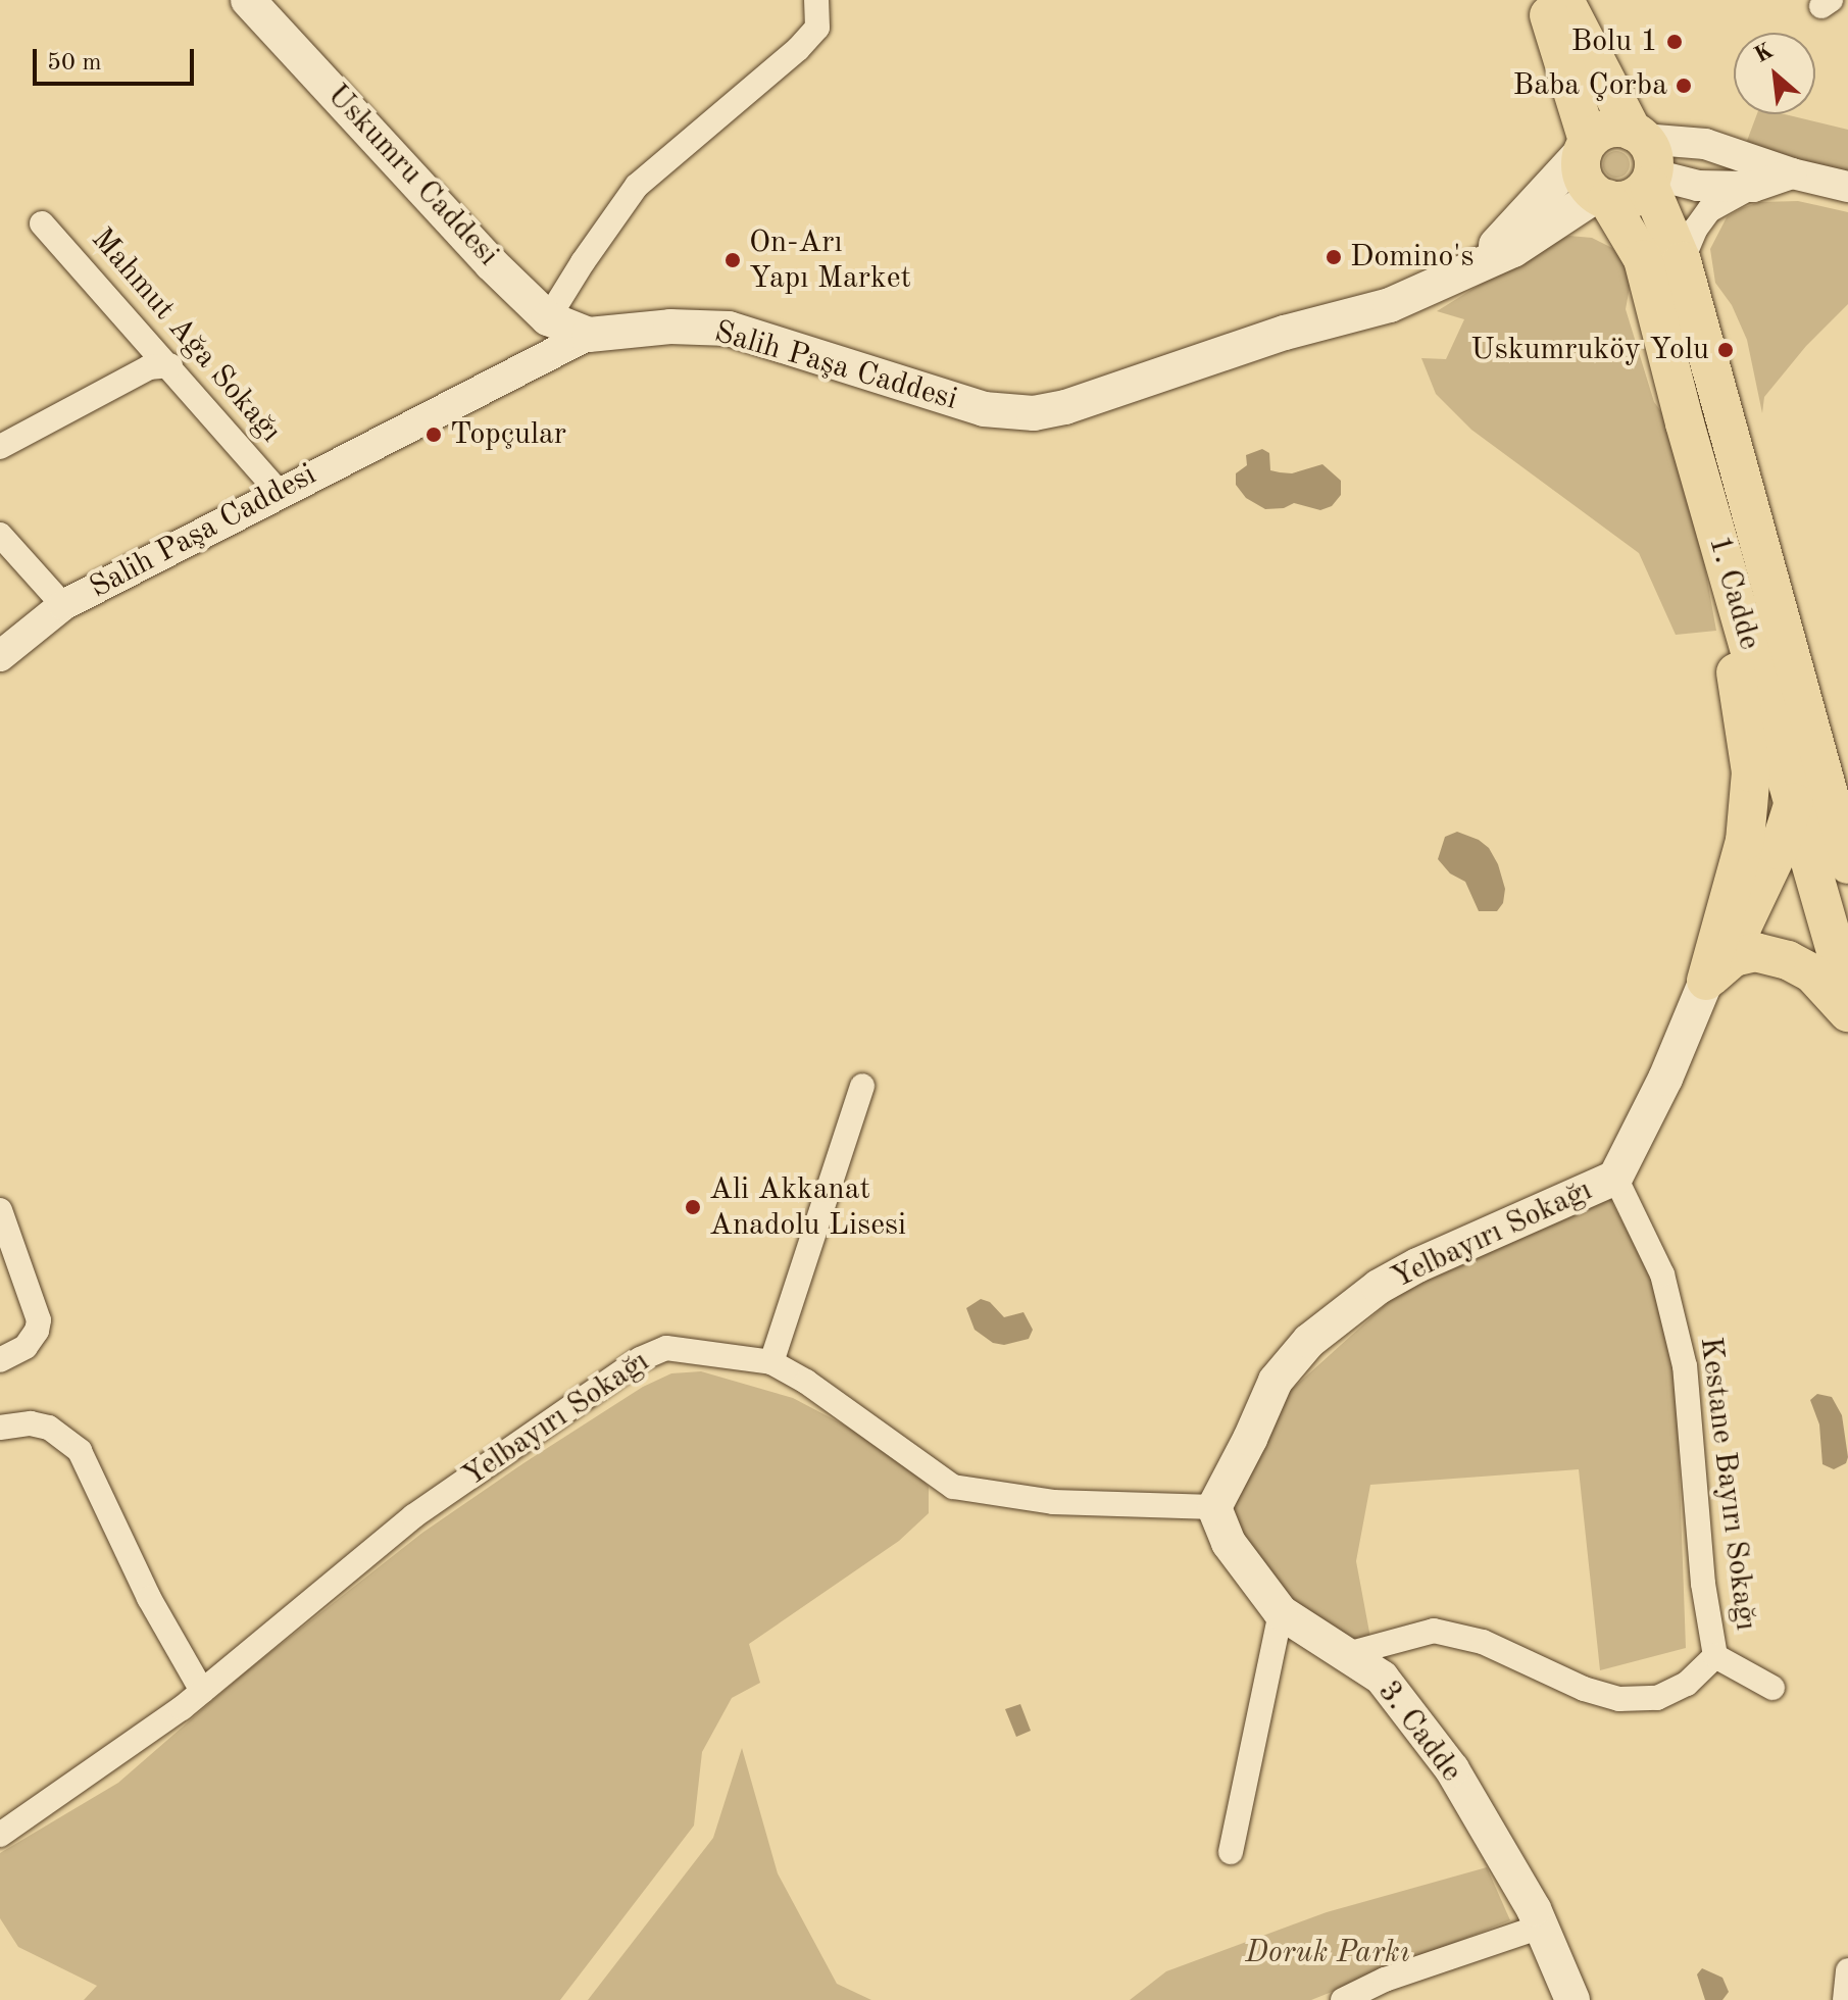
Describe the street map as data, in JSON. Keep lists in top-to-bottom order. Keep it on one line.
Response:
{"streets":{"main road":["Uskumru Caddesi","Salih Paşa Caddesi","1. Cadde","Yelbayırı Sokağı","3. Cadde"],"street":["Mahmut Ağa Sokağı","Kestane Bayırı Sokağı"]},"crossings":[["Uskumru Caddesi","Salih Paşa Caddesi"],["Mahmut Ağa Sokağı","Salih Paşa Caddesi"],["Salih Paşa Caddesi","1. Cadde"],["Yelbayırı Sokağı","Kestane Bayırı Sokağı"],["Yelbayırı Sokağı","3. Cadde"],["Kestane Bayırı Sokağı","3. Cadde"]],"parks":["Doruk Parkı"],"places":["Bolu 1","Baba Çorba","Domino's","On-Arı Yapı Market","Uskumruköy Yolu","Topçular","Ali Akkanat Anadolu Lisesi"],"scale_bar":"50 m","north":"top left"}
